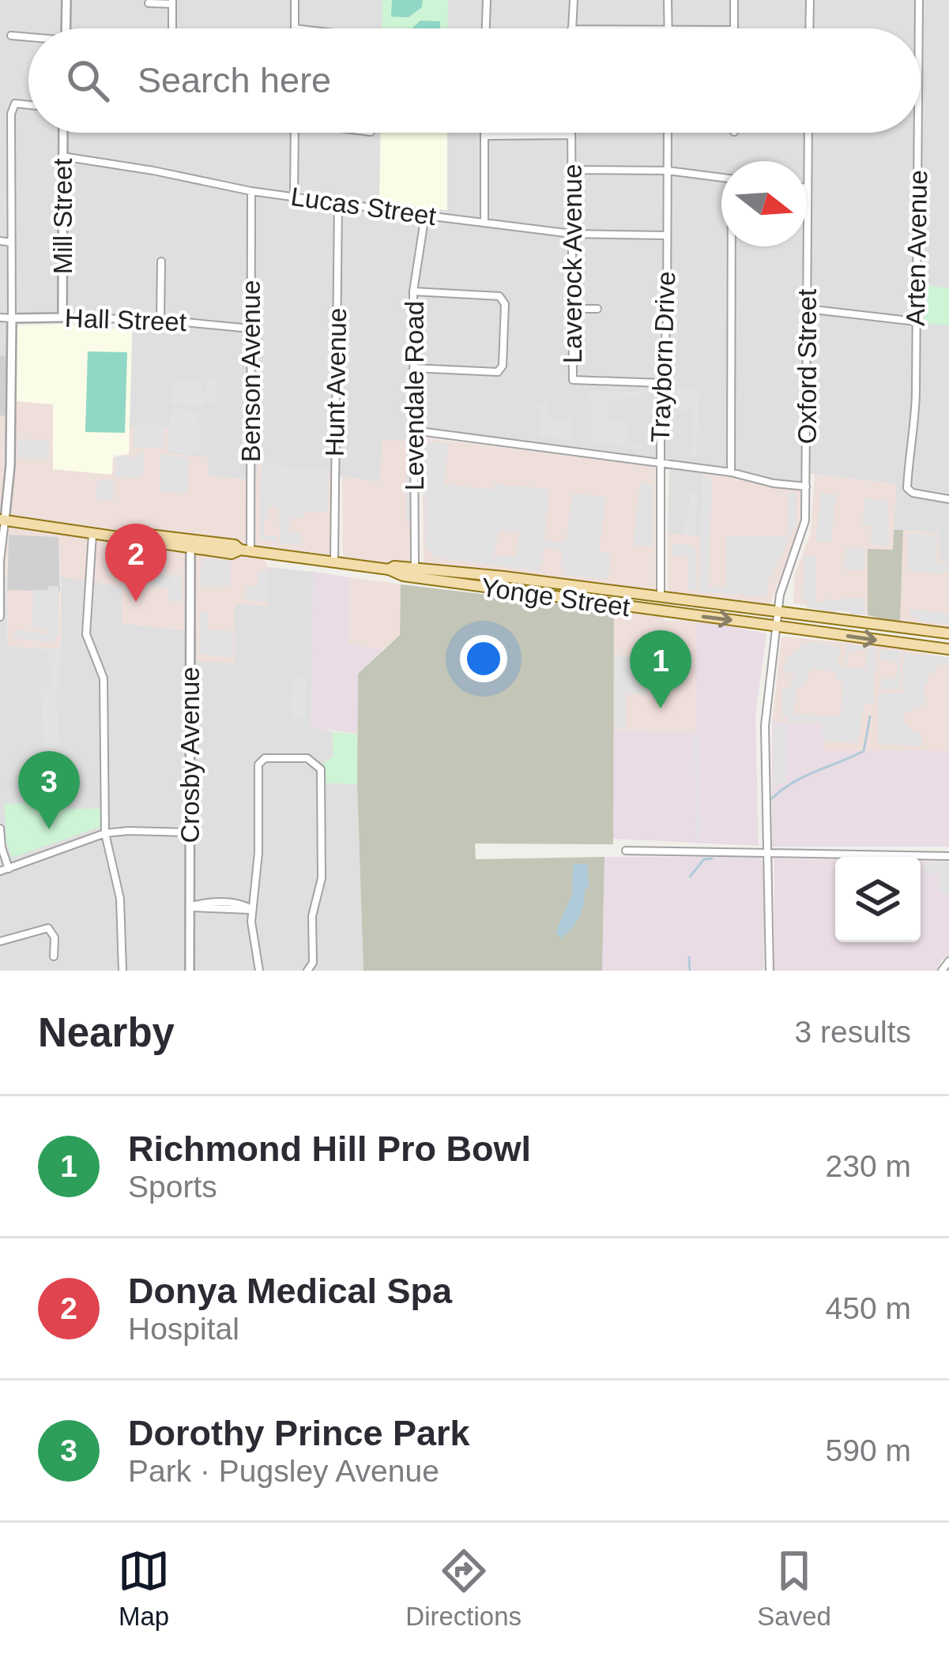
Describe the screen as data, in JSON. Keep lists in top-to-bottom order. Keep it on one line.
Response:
{"streets":{"main road":["Yonge Street"],"street":["Lucas Street","Mill Street","Arten Avenue","Laverock Avenue","Hall Street","Trayborn Drive","Oxford Street","Benson Avenue","Hunt Avenue","Levendale Road","Crosby Avenue"]},"crossings":[["Lucas Street","Mill Street"],["Lucas Street","Laverock Avenue"],["Lucas Street","Trayborn Drive"],["Lucas Street","Benson Avenue"],["Lucas Street","Hunt Avenue"],["Lucas Street","Levendale Road"],["Mill Street","Hall Street"],["Laverock Avenue","Trayborn Drive"],["Hall Street","Benson Avenue"],["Trayborn Drive","Yonge Street"],["Oxford Street","Yonge Street"],["Benson Avenue","Yonge Street"],["Hunt Avenue","Yonge Street"],["Levendale Road","Yonge Street"],["Yonge Street","Crosby Avenue"]],"north":"right","page":{"search":"Search here","pins":["2","1","3"],"heading":["Nearby","3 results"],"list":[{"mark":"1","name":"Richmond Hill Pro Bowl","note":"Sports","value":"230 m"},{"mark":"2","name":"Donya Medical Spa","note":"Hospital","value":"450 m"},{"mark":"3","name":"Dorothy Prince Park","note":"Park · Pugsley Avenue","value":"590 m"}],"nav":["Map","Directions","Saved"]}}
